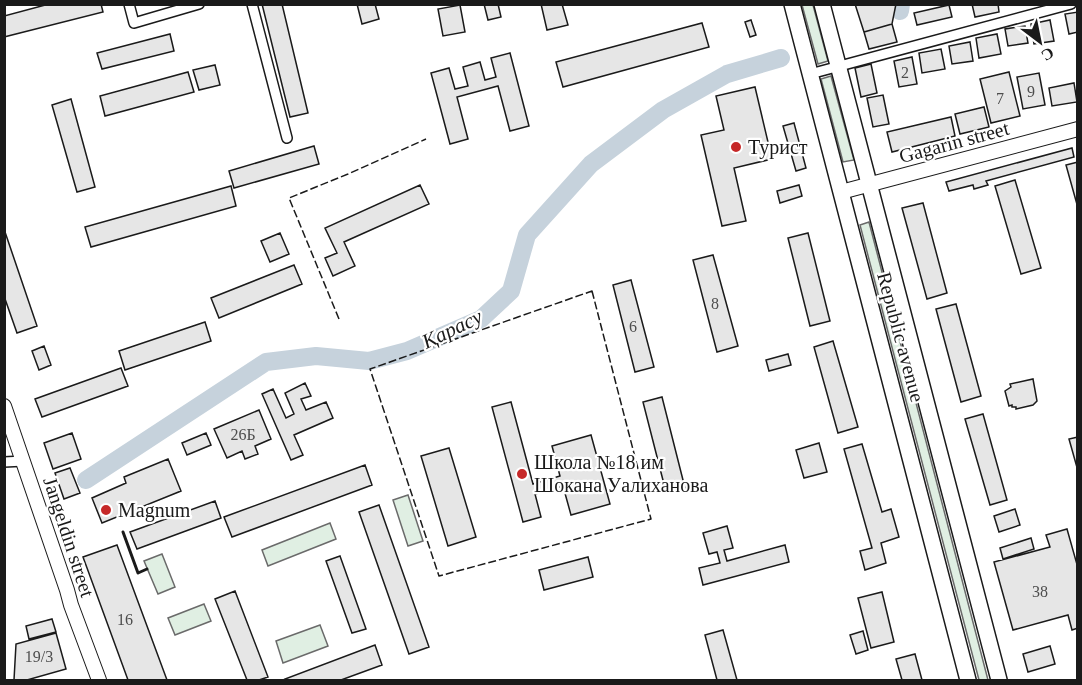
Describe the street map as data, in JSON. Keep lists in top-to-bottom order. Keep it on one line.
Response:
{"streets":{"main road":["Gagarin street","Republic avenue","Jangeldin street"]},"crossings":[["Gagarin street","Republic avenue"]],"water":["Қарасу"],"places":["Турист","Школа №18 им Шокана Уалиханова","Magnum"],"house_numbers":["2","9","7","8","6","26Б","38","16","19/3"],"north":"bottom right"}
